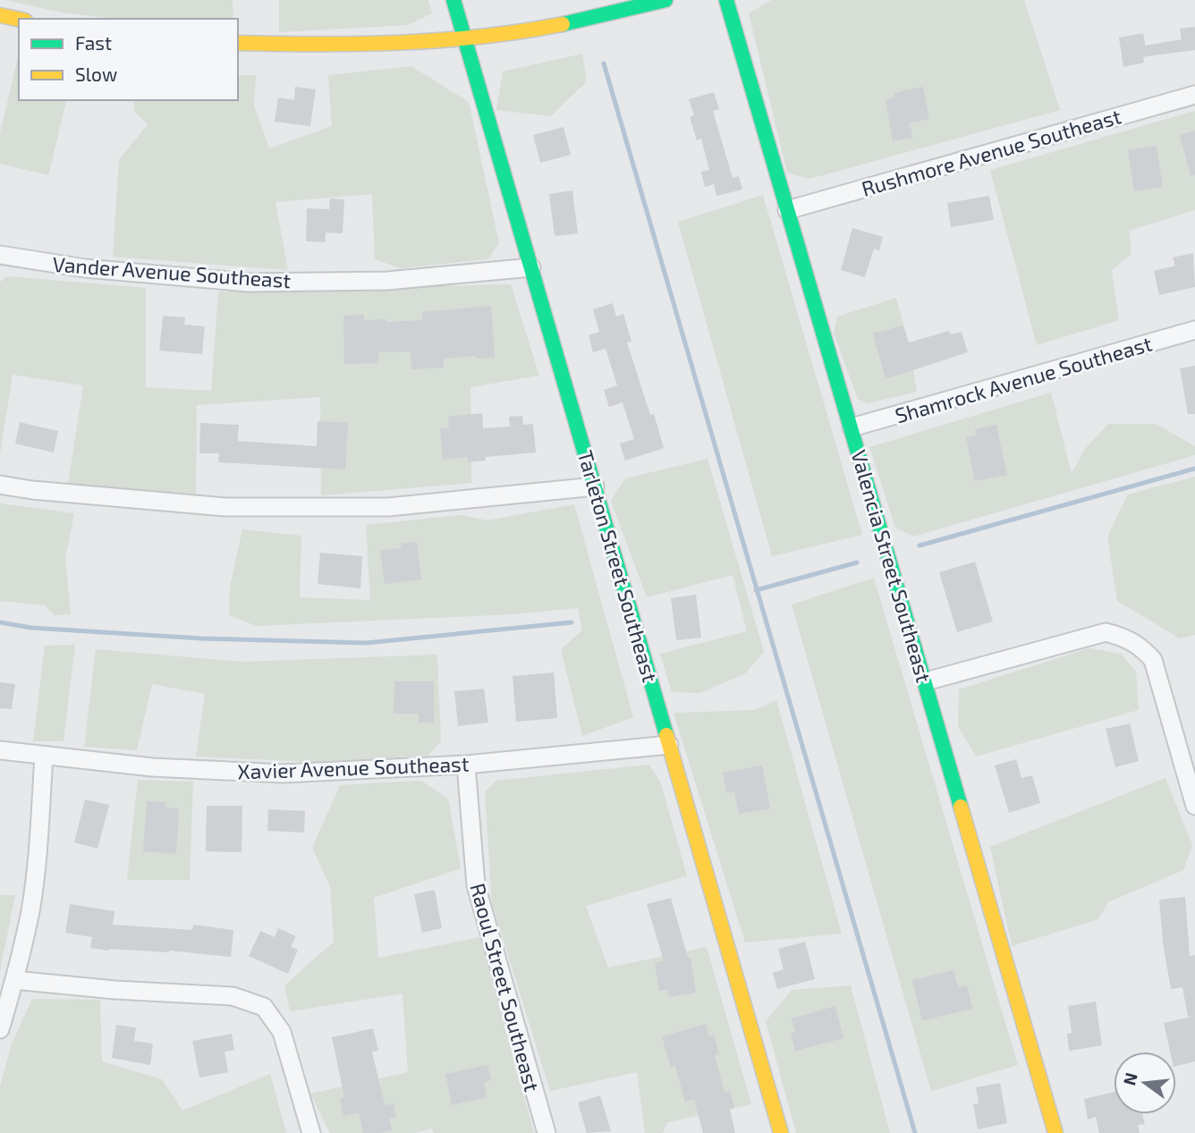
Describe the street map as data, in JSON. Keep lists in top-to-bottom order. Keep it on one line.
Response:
{"streets":{"street":["Rushmore Avenue Southeast","Vander Avenue Southeast","Shamrock Avenue Southeast","Tarleton Street Southeast","Valencia Street Southeast","Xavier Avenue Southeast","Raoul Street Southeast"]},"crossings":[["Rushmore Avenue Southeast","Valencia Street Southeast"],["Vander Avenue Southeast","Tarleton Street Southeast"],["Shamrock Avenue Southeast","Valencia Street Southeast"],["Tarleton Street Southeast","Xavier Avenue Southeast"],["Xavier Avenue Southeast","Raoul Street Southeast"]],"legend":["Fast","Slow"],"north":"left"}
